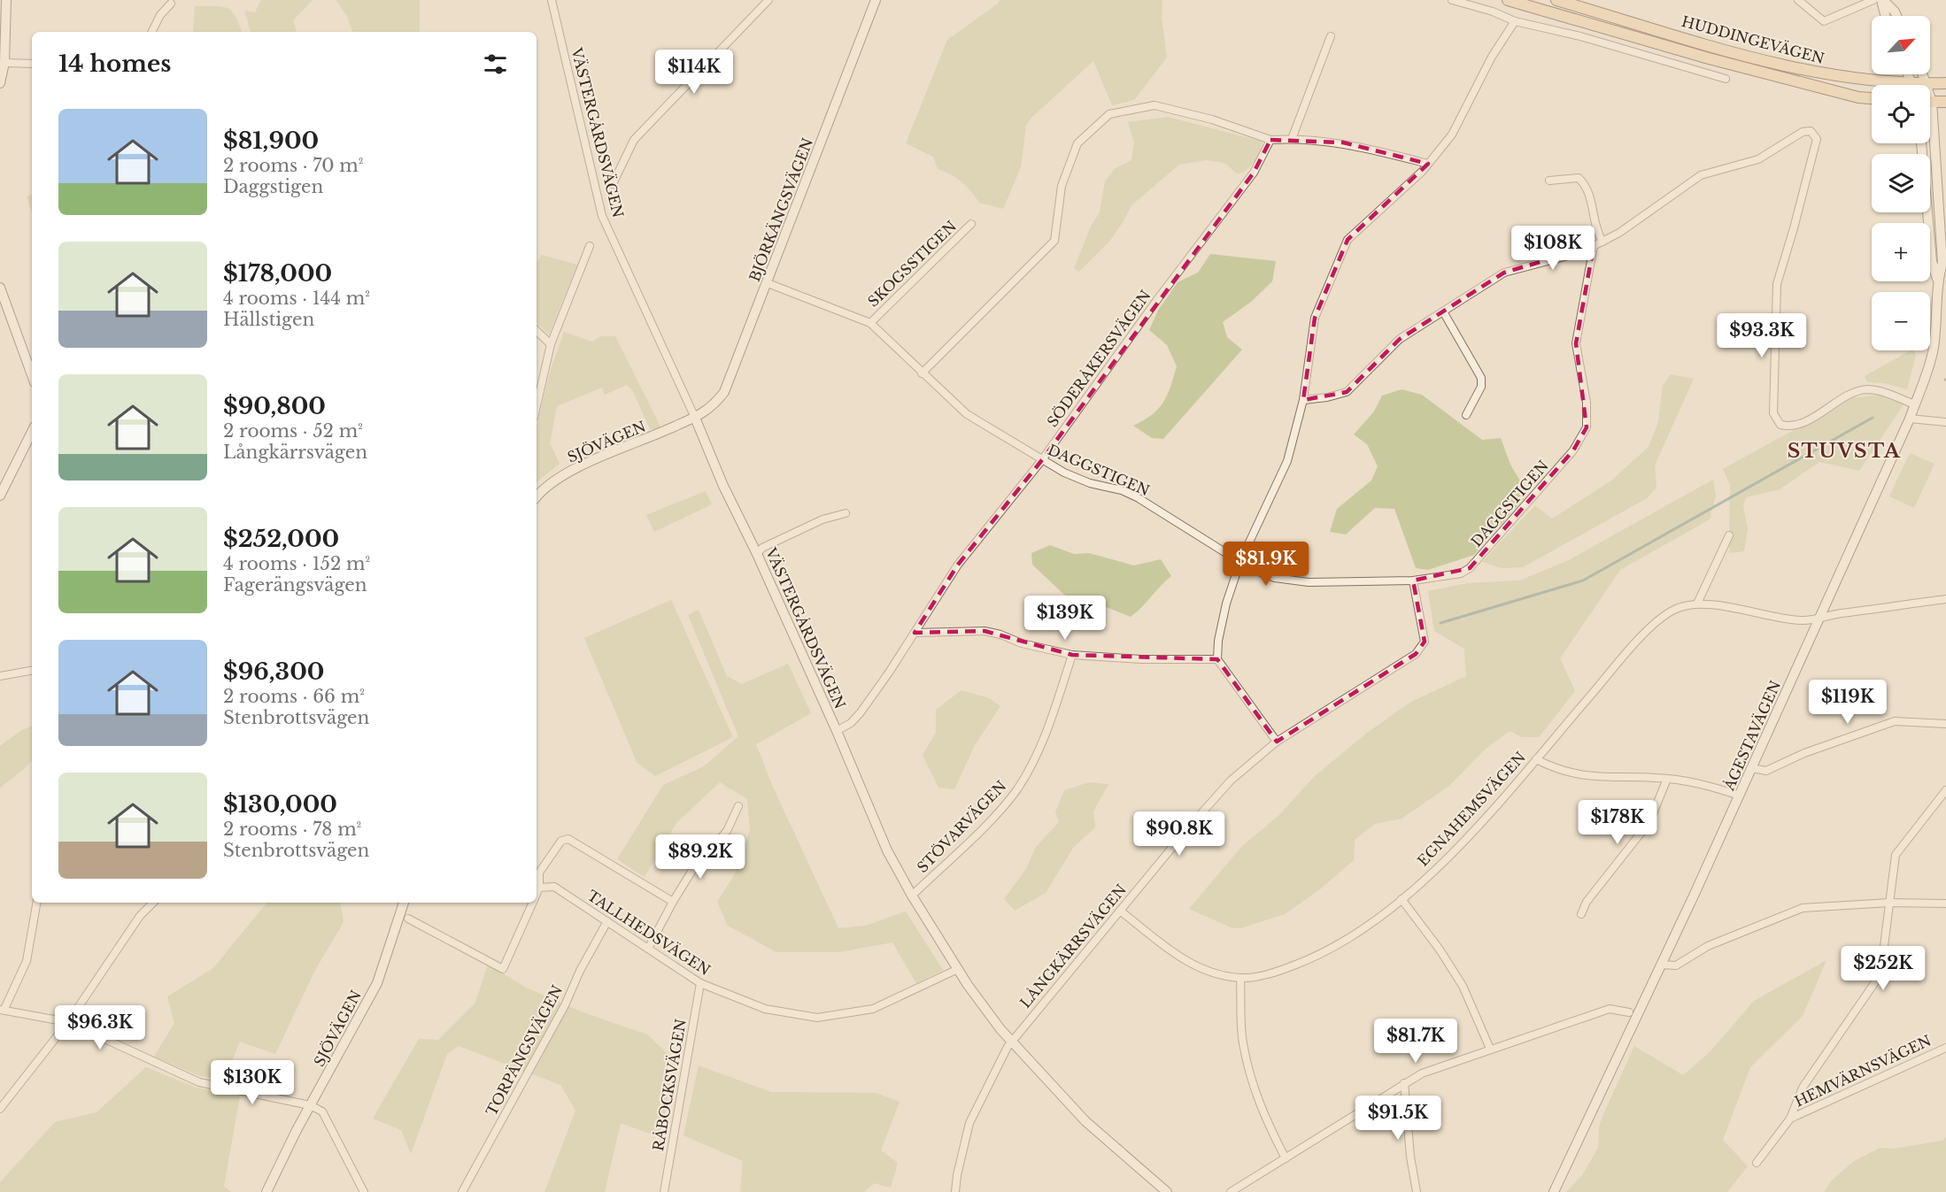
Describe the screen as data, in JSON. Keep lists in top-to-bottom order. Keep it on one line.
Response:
{"streets":{"main road":["HUDDINGEVÄGEN"],"street":["VÄSTERGÅRDSVÄGEN","BJÖRKÄNGSVÄGEN","SKOGSSTIGEN","SÖDERÅKERSVÄGEN","SJÖVÄGEN","DAGGSTIGEN","ÅGESTAVÄGEN","EGNAHEMSVÄGEN","STÖVARVÄGEN","TALLHEDSVÄGEN","LÅNGKÄRRSVÄGEN","TORPÄNGSVÄGEN","HEMVÄRNSVÄGEN","RÅBOCKSVÄGEN"]},"crossings":[["HUDDINGEVÄGEN","ÅGESTAVÄGEN"],["VÄSTERGÅRDSVÄGEN","BJÖRKÄNGSVÄGEN"],["VÄSTERGÅRDSVÄGEN","SÖDERÅKERSVÄGEN"],["VÄSTERGÅRDSVÄGEN","SJÖVÄGEN"],["VÄSTERGÅRDSVÄGEN","STÖVARVÄGEN"],["VÄSTERGÅRDSVÄGEN","TALLHEDSVÄGEN"],["VÄSTERGÅRDSVÄGEN","LÅNGKÄRRSVÄGEN"],["BJÖRKÄNGSVÄGEN","SJÖVÄGEN"],["BJÖRKÄNGSVÄGEN","DAGGSTIGEN"],["SKOGSSTIGEN","DAGGSTIGEN"],["SÖDERÅKERSVÄGEN","DAGGSTIGEN"],["DAGGSTIGEN","LÅNGKÄRRSVÄGEN"],["ÅGESTAVÄGEN","EGNAHEMSVÄGEN"],["EGNAHEMSVÄGEN","LÅNGKÄRRSVÄGEN"],["TALLHEDSVÄGEN","TORPÄNGSVÄGEN"],["TALLHEDSVÄGEN","RÅBOCKSVÄGEN"]],"districts":["STUVSTA"],"north":"top right","page":{"map_buttons":["+","−"],"heading":"14 homes","price":["$114K","$108K","$93.3K","$81.9K","$139K","$119K","$178K","$90.8K","$89.2K","$252K","$96.3K","$81.7K","$130K","$91.5K"],"list":[{"name":"$81,900","note":"2 rooms · 70 m² · Daggstigen"},{"name":"$178,000","note":"4 rooms · 144 m² · Hällstigen"},{"name":"$90,800","note":"2 rooms · 52 m² · Långkärrsvägen"},{"name":"$252,000","note":"4 rooms · 152 m² · Fagerängsvägen"},{"name":"$96,300","note":"2 rooms · 66 m² · Stenbrottsvägen"},{"name":"$130,000","note":"2 rooms · 78 m² · Stenbrottsvägen"}]}}
